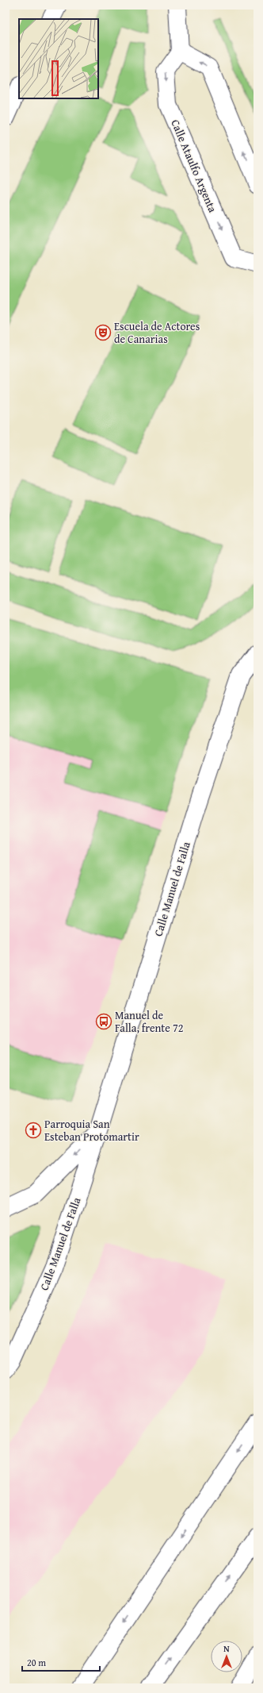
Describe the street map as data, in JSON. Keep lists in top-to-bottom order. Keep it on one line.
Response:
{"streets":{"main road":["Calle Ataulfo Argenta","Calle Manuel de Falla"]},"places":{"theatre":["Escuela de Actores de Canarias"],"bus stop":["Manuel de Falla, frente 72"],"church":["Parroquia San Esteban Protomartir"]},"scale_bar":"20 m","north":"top"}
